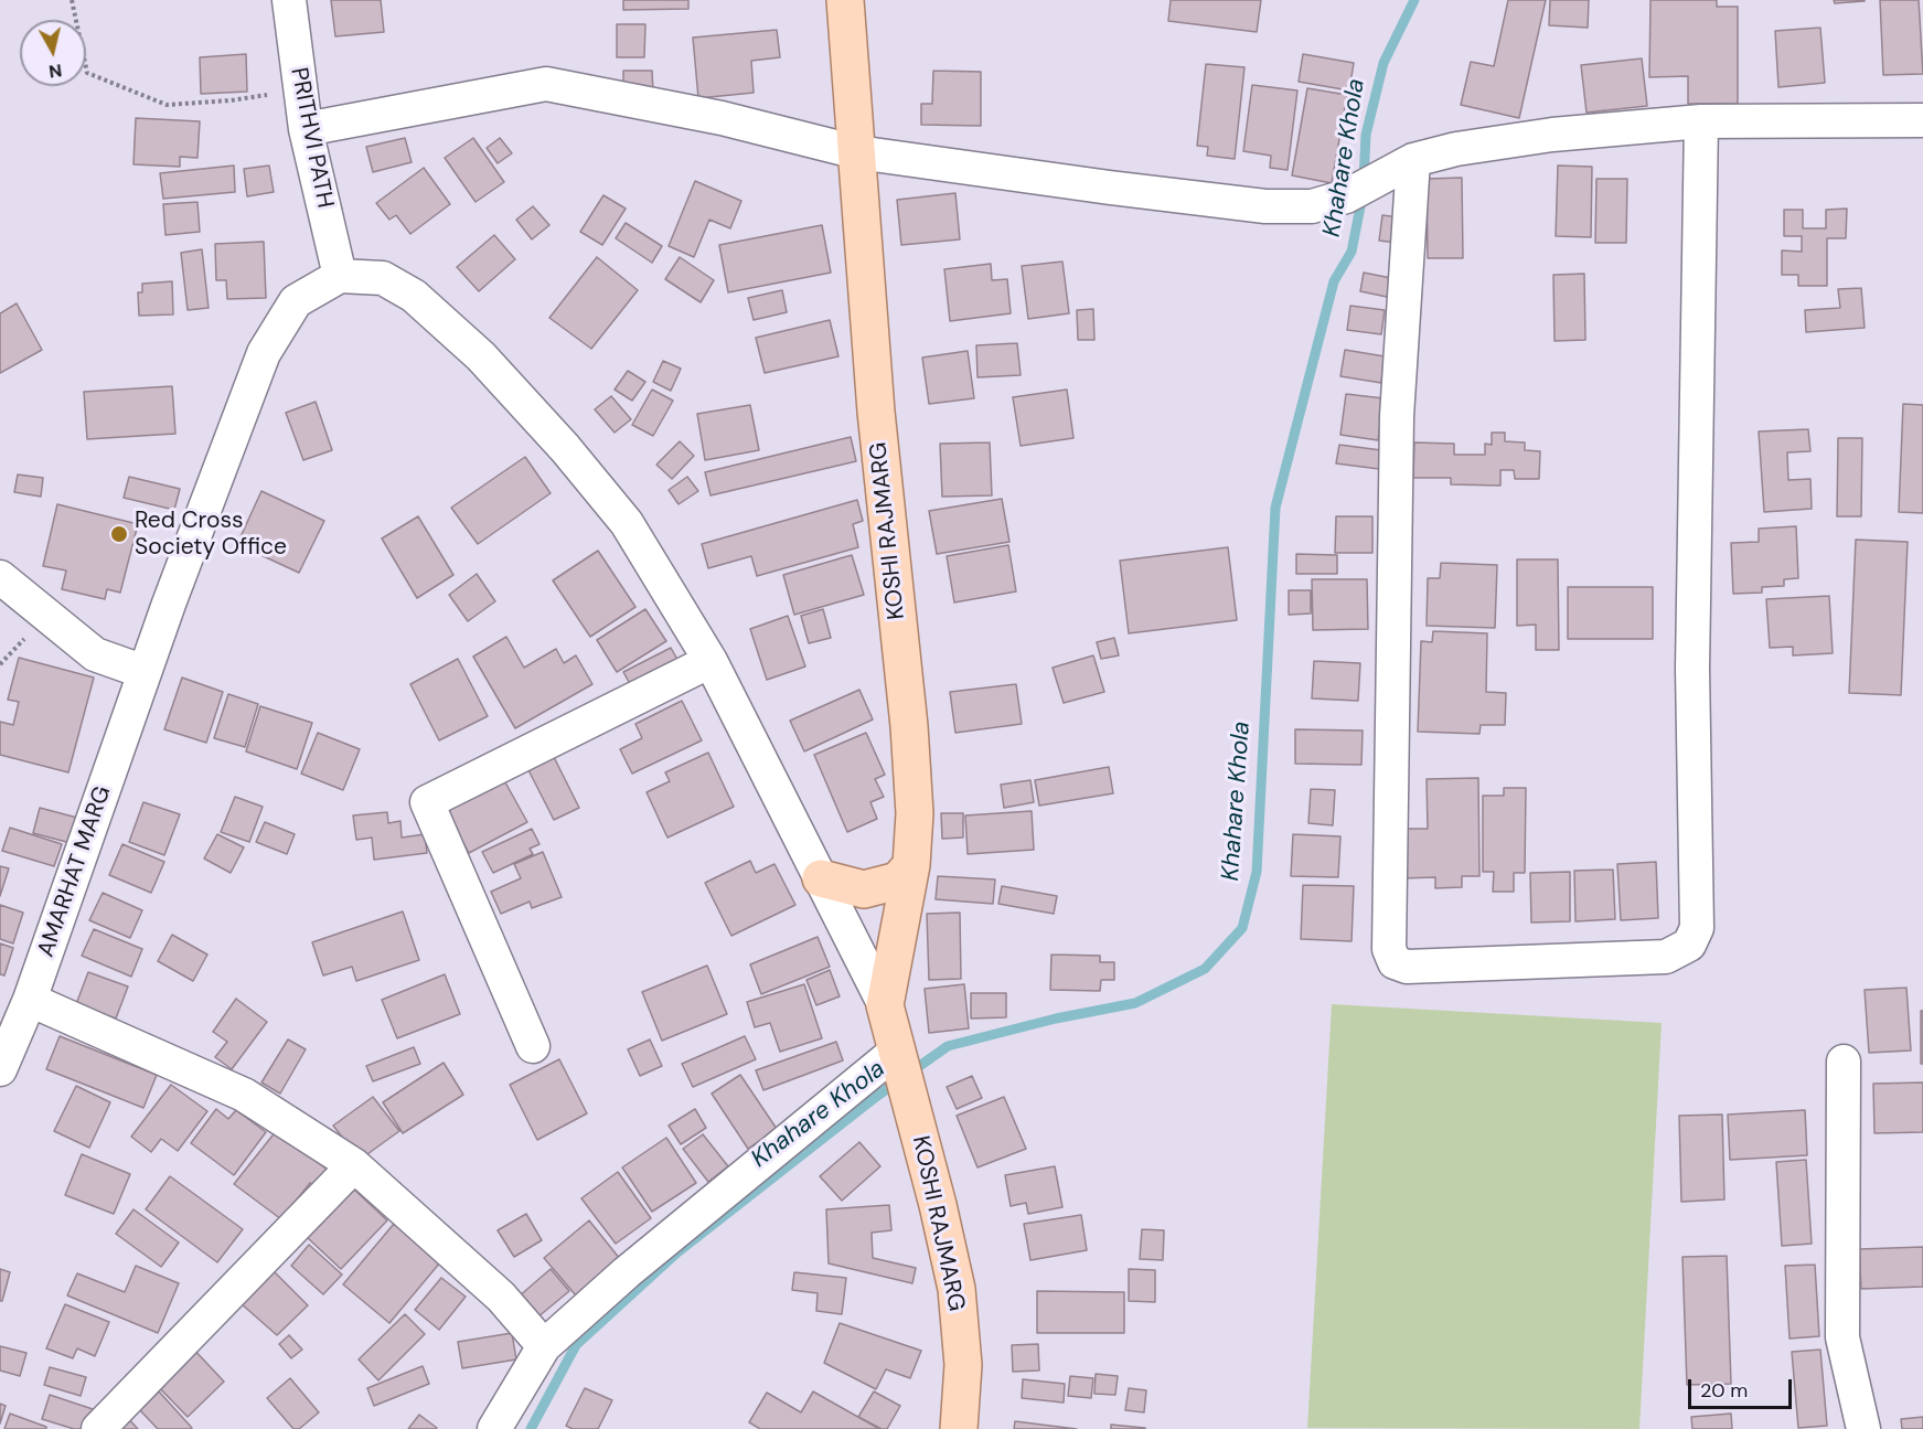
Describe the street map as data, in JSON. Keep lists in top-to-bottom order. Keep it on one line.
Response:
{"streets":{"main road":["KOSHI RAJMARG"],"street":["PRITHVI PATH","AMARHAT MARG"]},"crossings":[["PRITHVI PATH","AMARHAT MARG"]],"water":["Khahare Khola"],"places":["Red Cross Society Office"],"scale_bar":"20 m","north":"bottom"}
